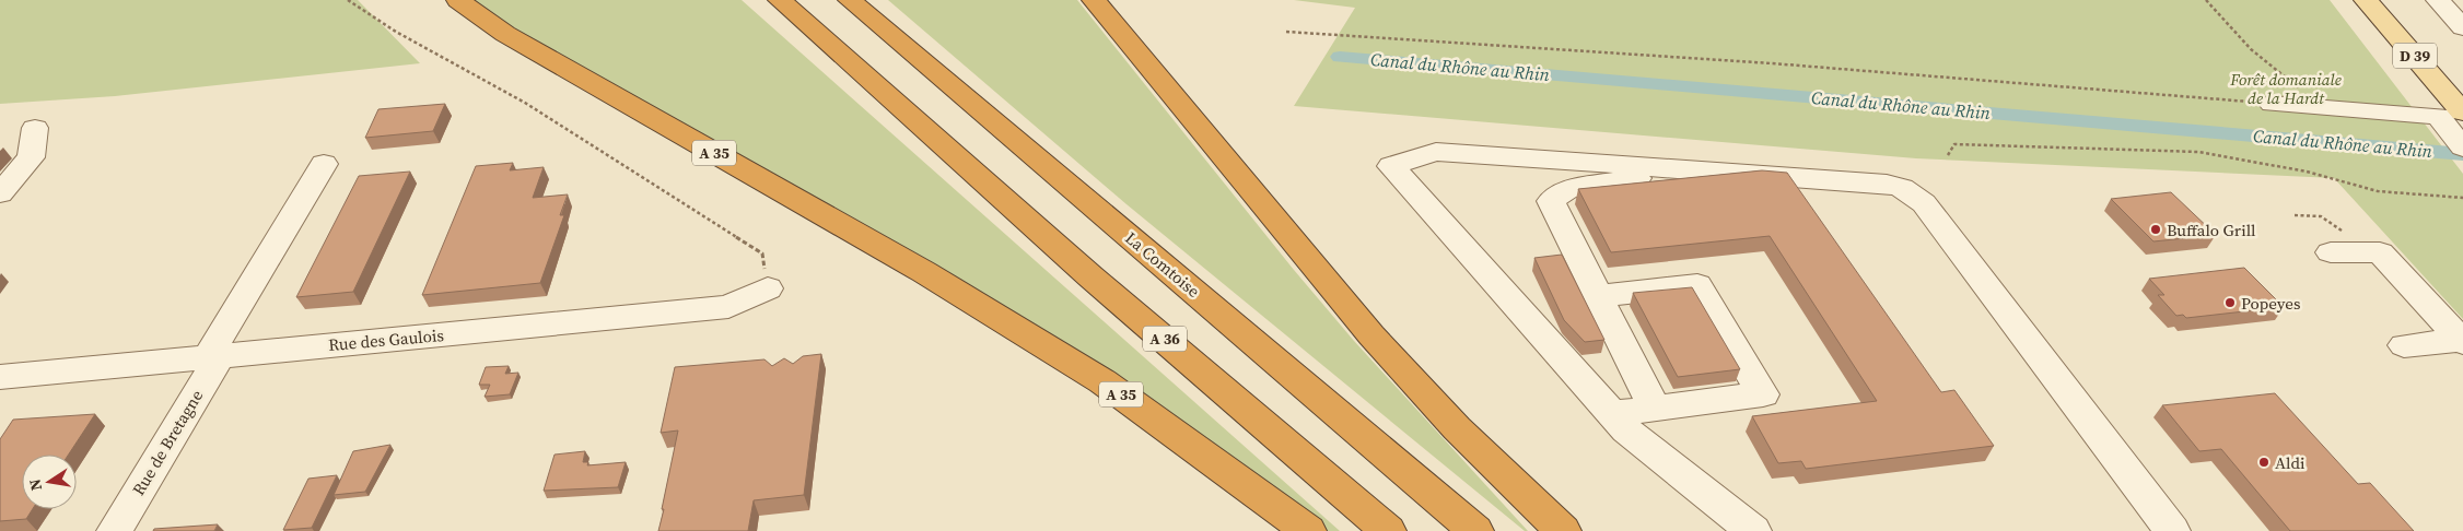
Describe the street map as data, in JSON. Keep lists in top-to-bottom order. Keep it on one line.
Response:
{"streets":{"highway":["A 35","La Comtoise","A 36"],"main road":["D 39"],"street":["Rue des Gaulois","Rue de Bretagne"]},"crossings":[["Rue des Gaulois","Rue de Bretagne"]],"water":["Canal du Rhône au Rhin"],"parks":["Forêt domaniale de la Hardt"],"places":["Buffalo Grill","Popeyes","Aldi"],"north":"left"}
